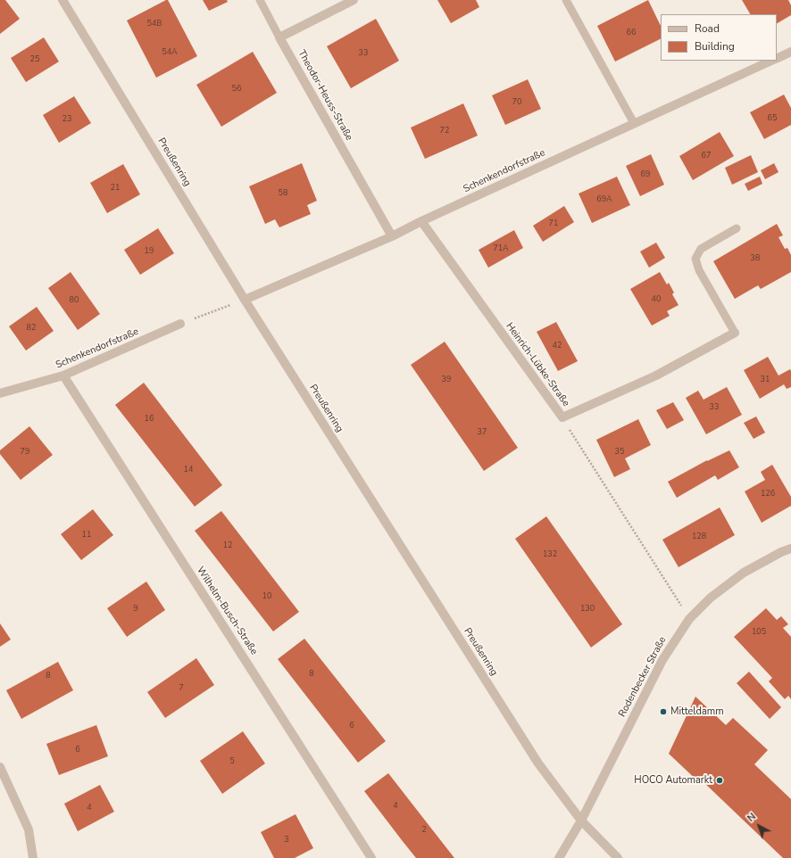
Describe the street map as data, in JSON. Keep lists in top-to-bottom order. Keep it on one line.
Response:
{"streets":{"street":["Theodor-Heuss-Straße","Preußenring","Schenkendorfstraße","Heinrich-Lübke-Straße","Wilhelm-Busch-Straße","Rodenbecker Straße"]},"crossings":[["Theodor-Heuss-Straße","Schenkendorfstraße"],["Preußenring","Schenkendorfstraße"],["Preußenring","Rodenbecker Straße"],["Schenkendorfstraße","Heinrich-Lübke-Straße"],["Schenkendorfstraße","Wilhelm-Busch-Straße"]],"places":["Mitteldamm","HOCO Automarkt"],"house_numbers":["54B","66","54A","33","25","56","70","65","23","72","67","69","21","58","69A","71","71A","19","38","40","80","82","42","39","31","33","16","37","79","35","14","126","11","128","12","132","10","9","130","105","8","8","7","6","6","5","4","4","2","3"],"legend":["Road","Building"],"north":"top left"}
